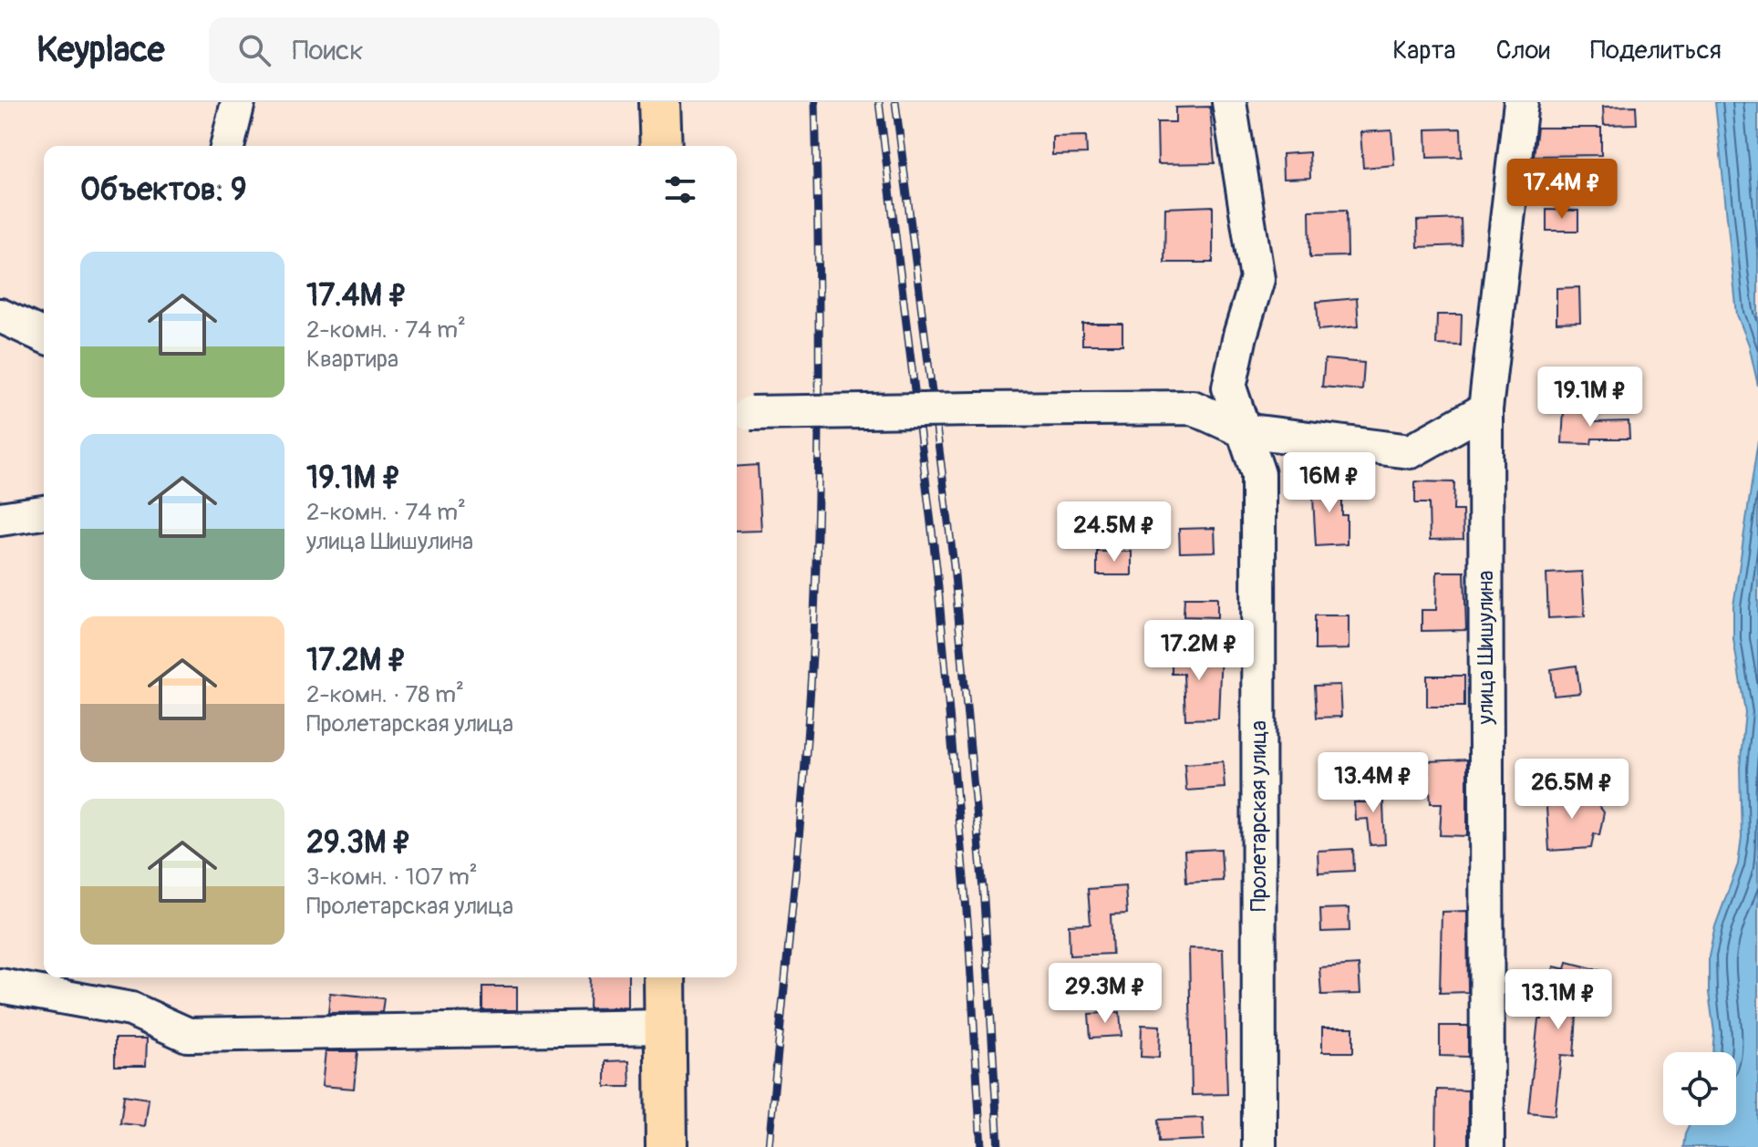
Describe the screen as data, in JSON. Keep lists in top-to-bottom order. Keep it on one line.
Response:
{"streets":{"street":["улица Шишулина","Пролетарская улица"]},"page":{"header":"Keyplace","search":"Поиск","nav":["Карта","Слои","Поделиться"],"heading":"Объектов: 9","price":["17.4M ₽","19.1M ₽","16M ₽","24.5M ₽","17.2M ₽","13.4M ₽","26.5M ₽","29.3M ₽","13.1M ₽"],"list":[{"name":"17.4M ₽","note":"2-комн. · 74 m² · Квартира"},{"name":"19.1M ₽","note":"2-комн. · 74 m² · улица Шишулина"},{"name":"17.2M ₽","note":"2-комн. · 78 m² · Пролетарская улица"},{"name":"29.3M ₽","note":"3-комн. · 107 m² · Пролетарская улица"}]}}
